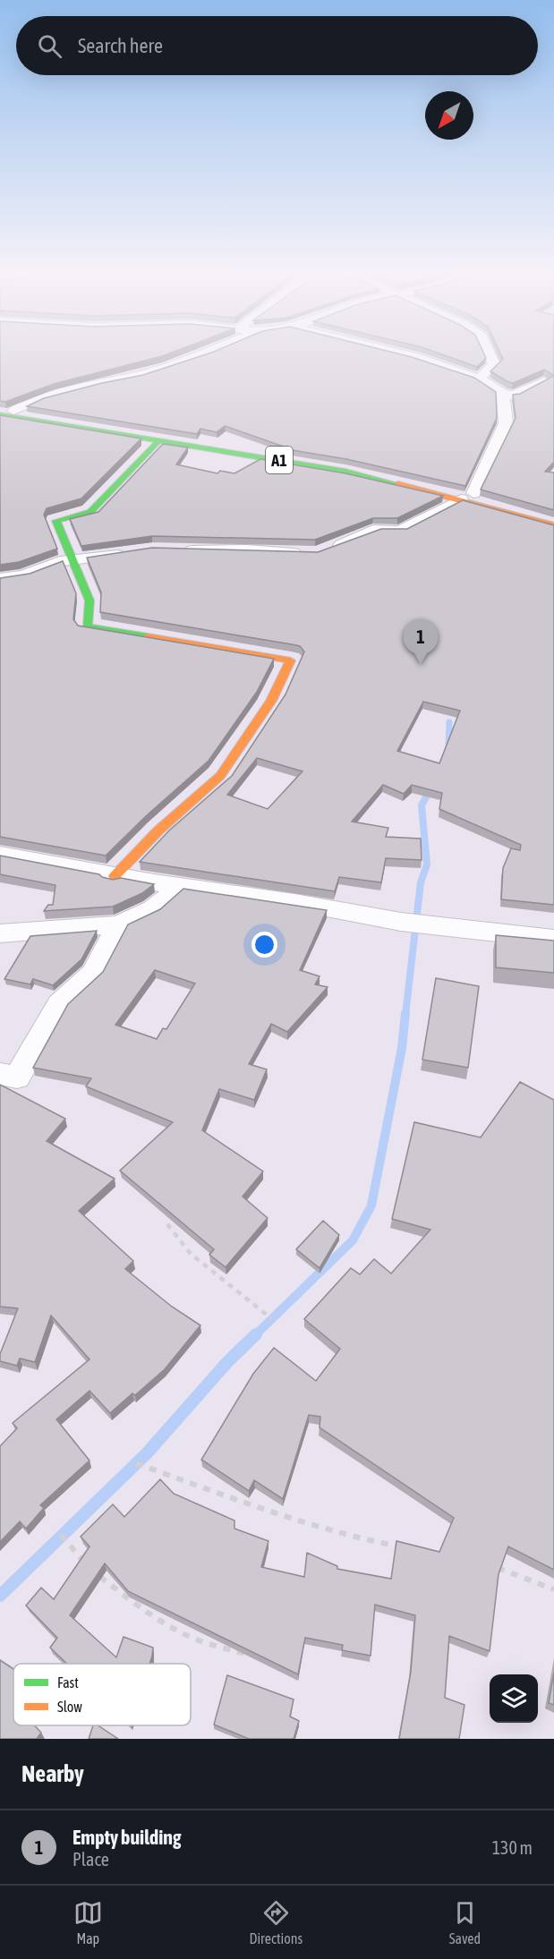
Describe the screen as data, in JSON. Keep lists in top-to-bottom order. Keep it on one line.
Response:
{"streets":{"main road":["A1"]},"legend":["Fast","Slow"],"north":"bottom left","page":{"search":"Search here","pins":"1","heading":"Nearby","list":[{"mark":"1","name":"Empty building","note":"Place","value":"130 m"}],"nav":["Map","Directions","Saved"]}}
